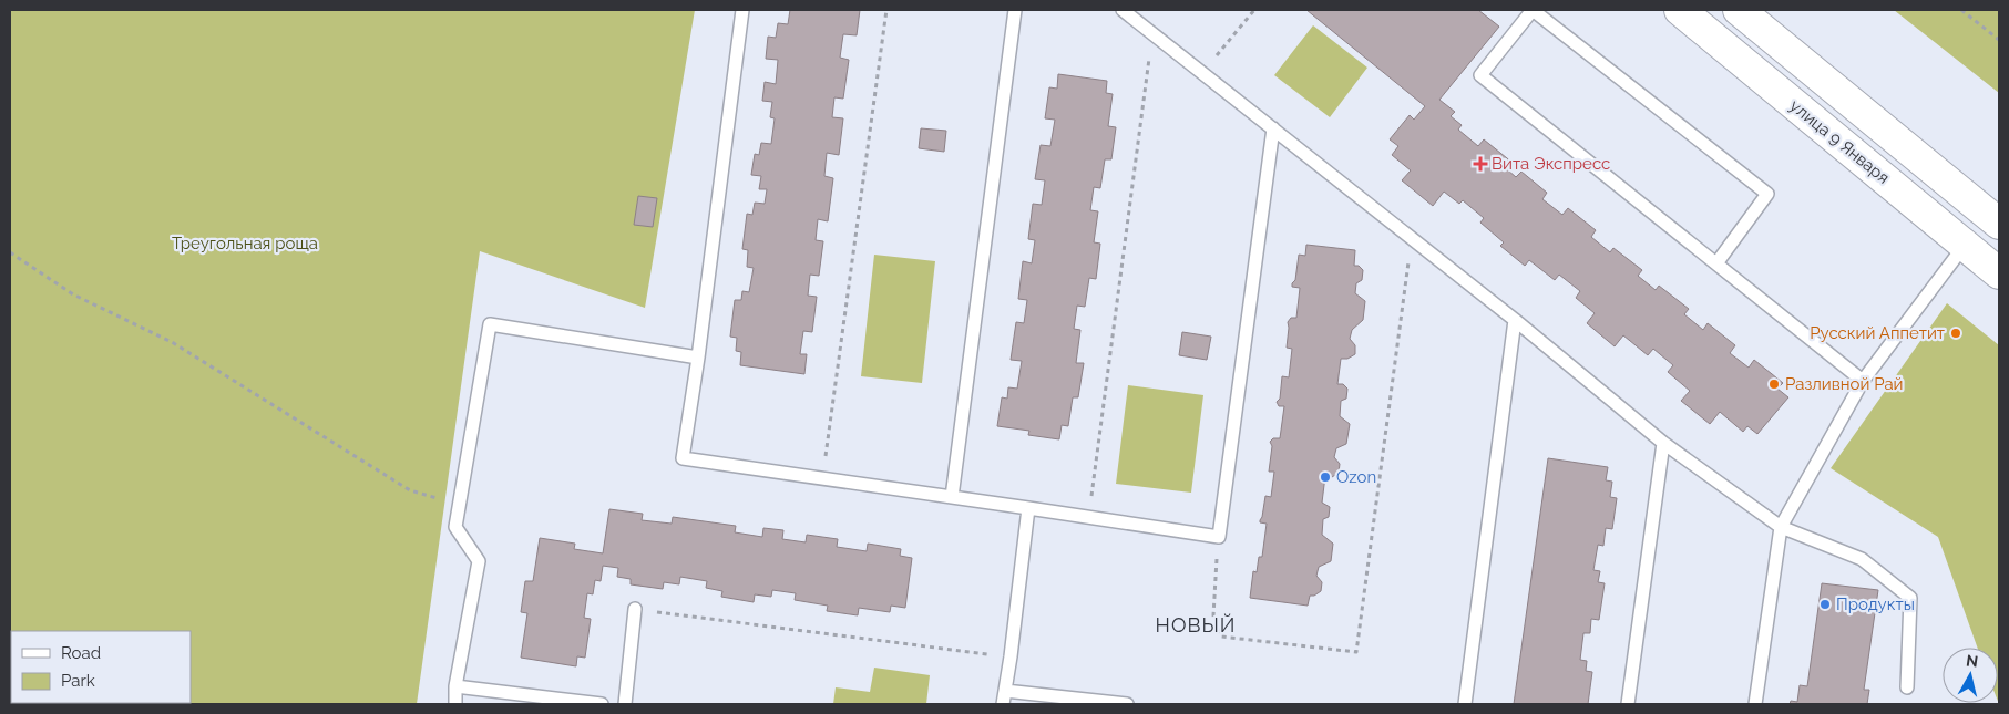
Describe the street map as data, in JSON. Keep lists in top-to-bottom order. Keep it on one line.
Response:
{"streets":{"main road":["улица 9 Января"]},"districts":["НОВЫЙ"],"parks":["Треугольная роща"],"places":{"health":["Вита Экспресс"],"other":["Русский Аппетит","Разливной Рай","Ozon","Продукты"]},"legend":["Road","Park"],"north":"top"}
